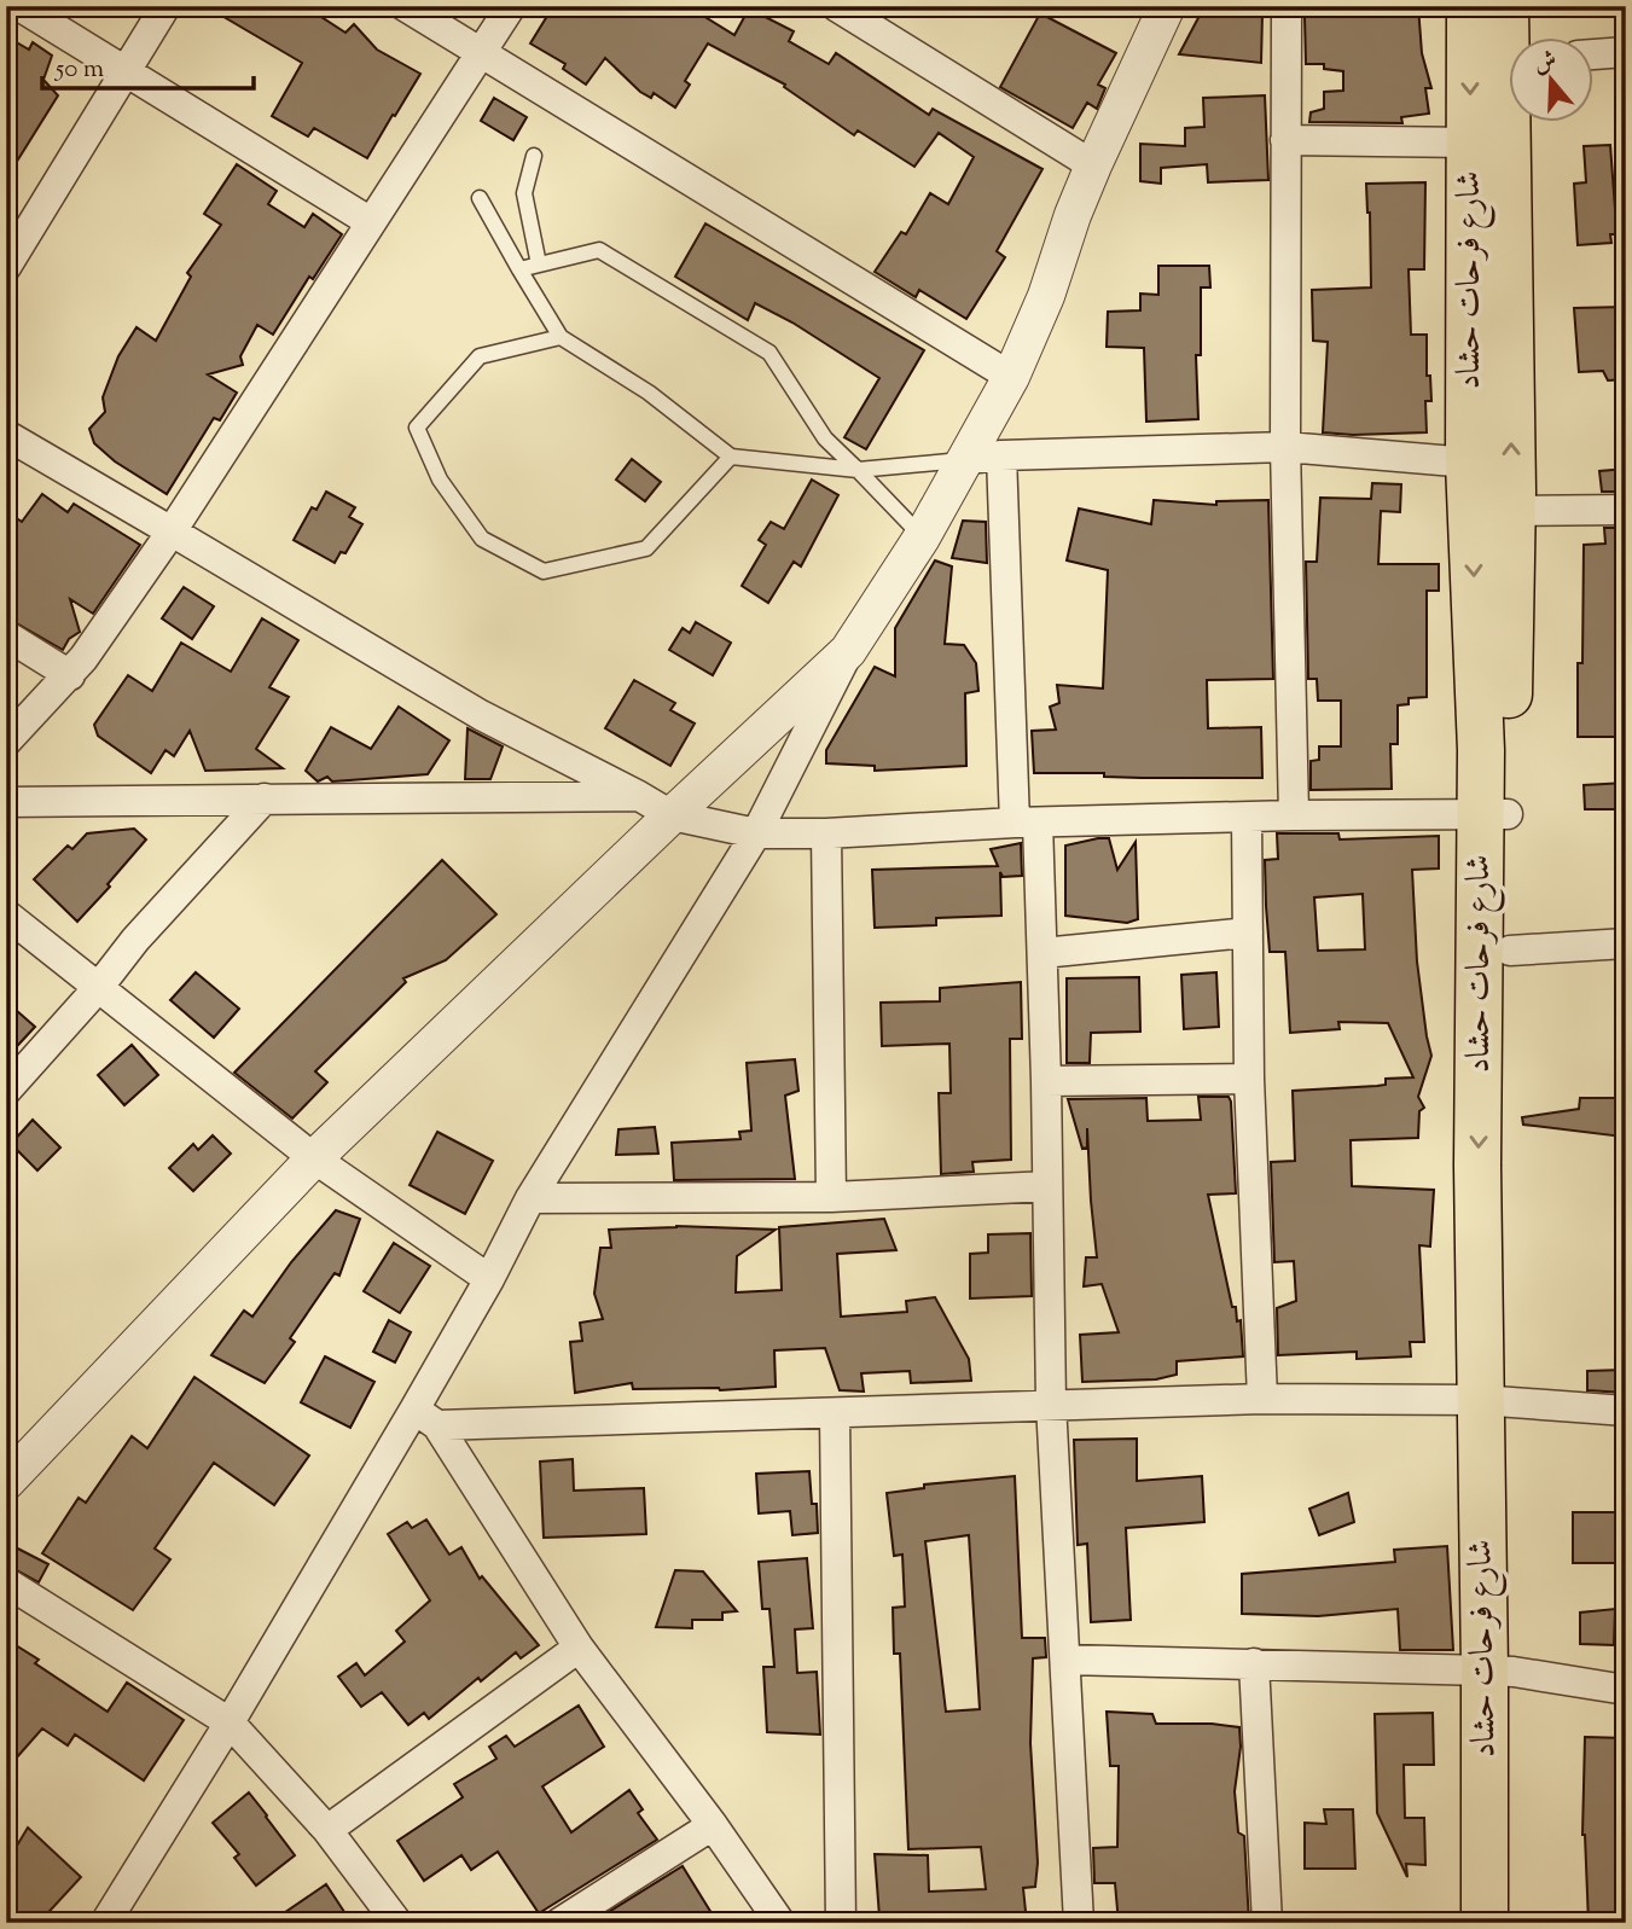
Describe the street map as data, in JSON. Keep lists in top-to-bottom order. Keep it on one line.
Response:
{"streets":{"main road":["شارع فرحات حشاد"]},"scale_bar":"50 m","north":"top"}
